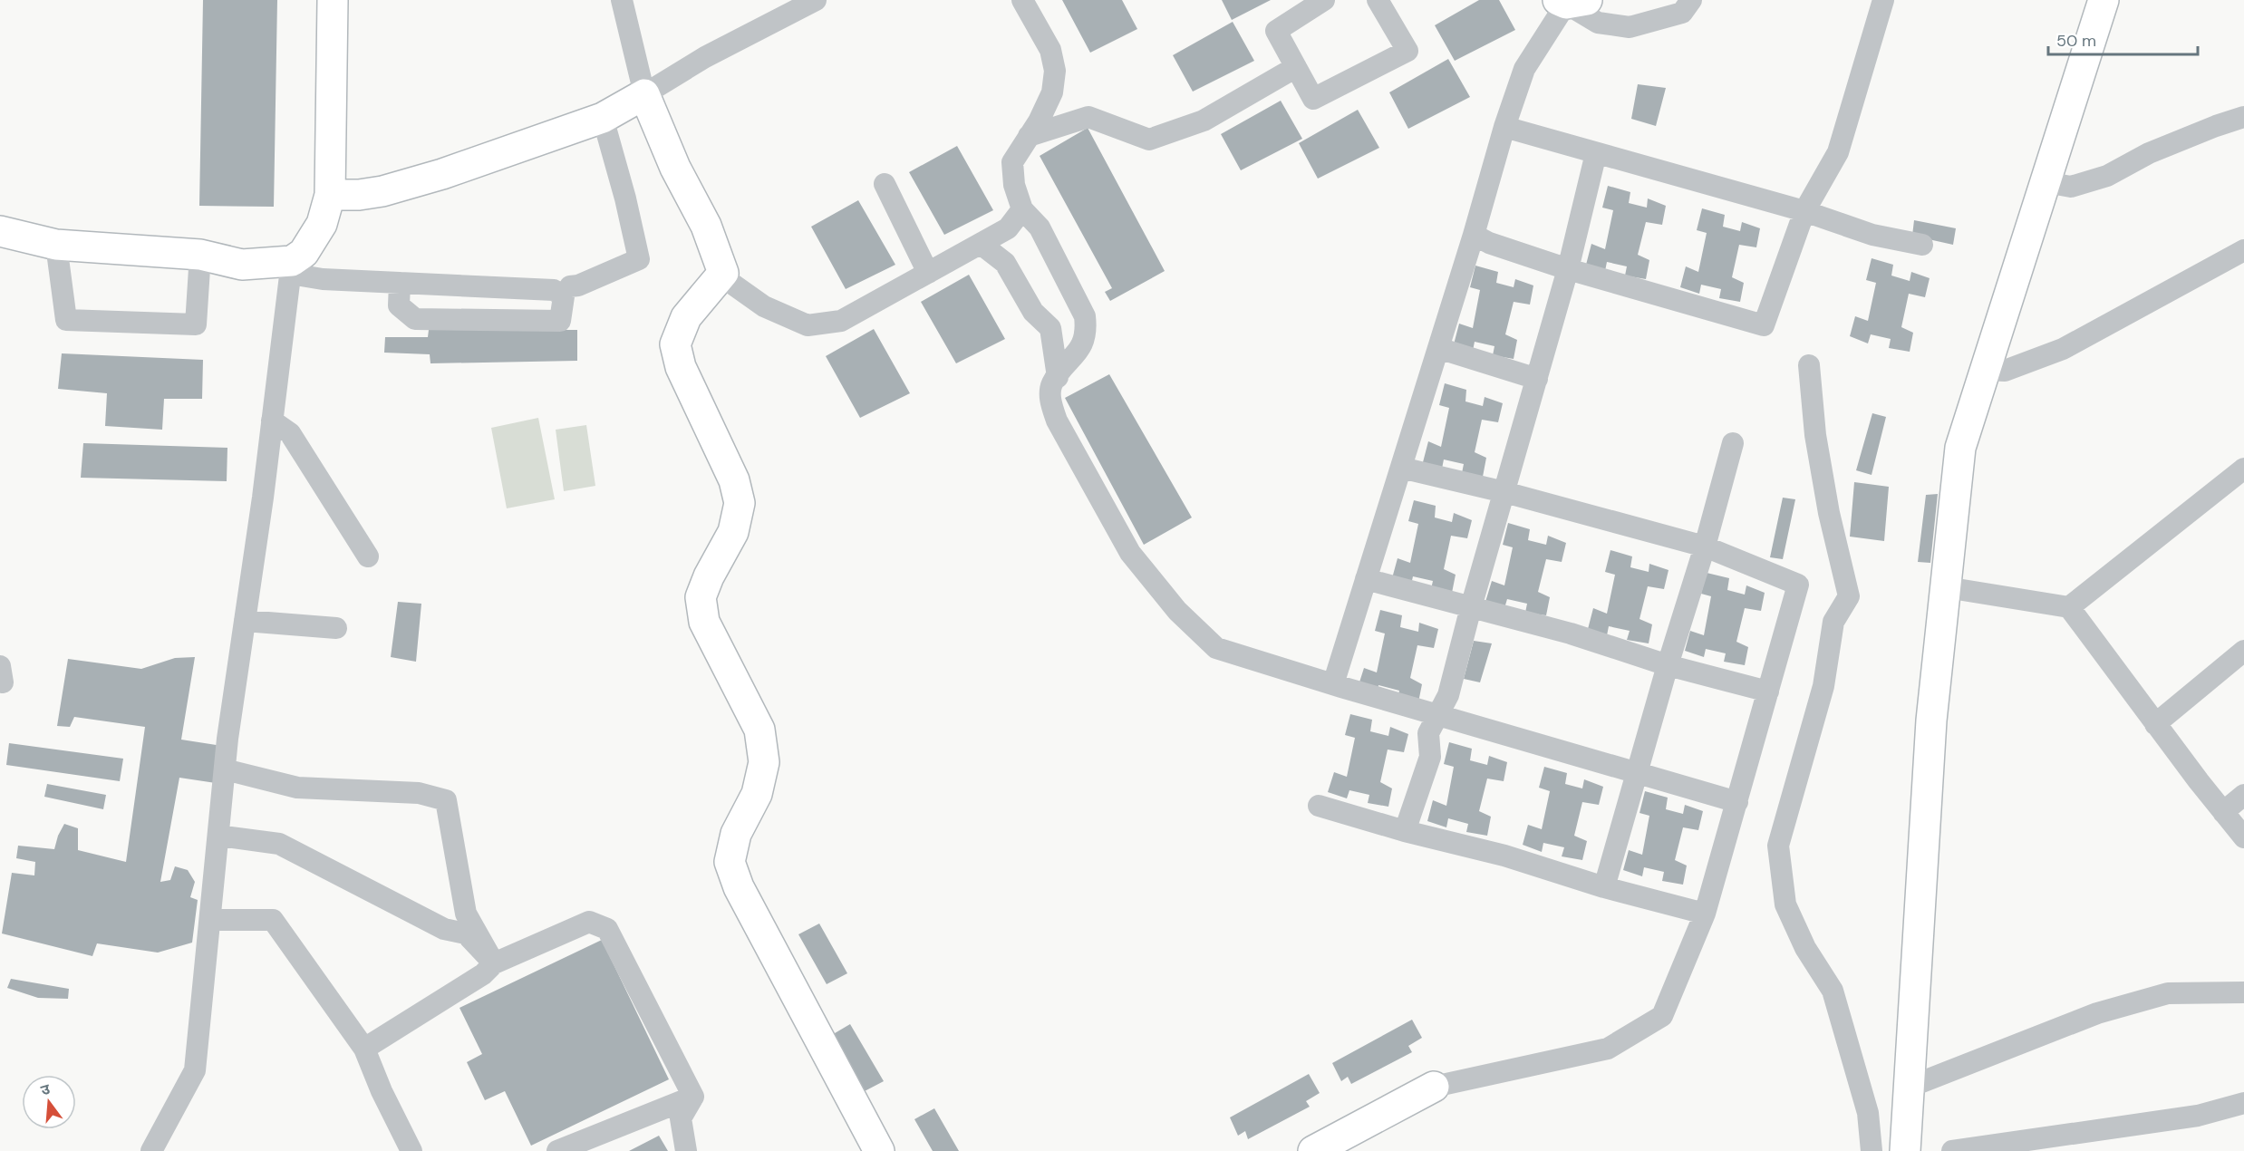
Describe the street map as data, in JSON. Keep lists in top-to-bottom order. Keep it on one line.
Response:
{"scale_bar":"50 m","north":"top"}
